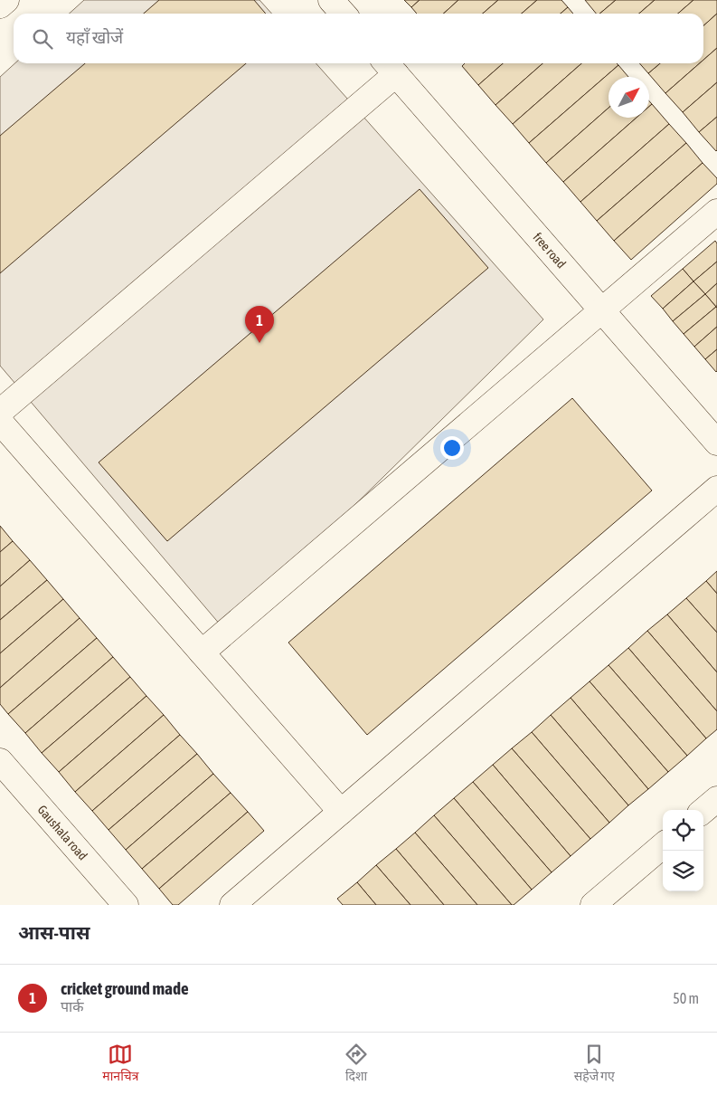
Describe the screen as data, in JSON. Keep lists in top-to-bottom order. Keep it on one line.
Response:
{"streets":{"street":["free road","Gaushala road"]},"north":"top right","page":{"search":"यहाँ खोजें","pins":"1","heading":"आस-पास","list":[{"mark":"1","name":"cricket ground made","note":"पार्क","value":"50 m"}],"nav":["मानचित्र","दिशा","सहेजे गए"]}}
